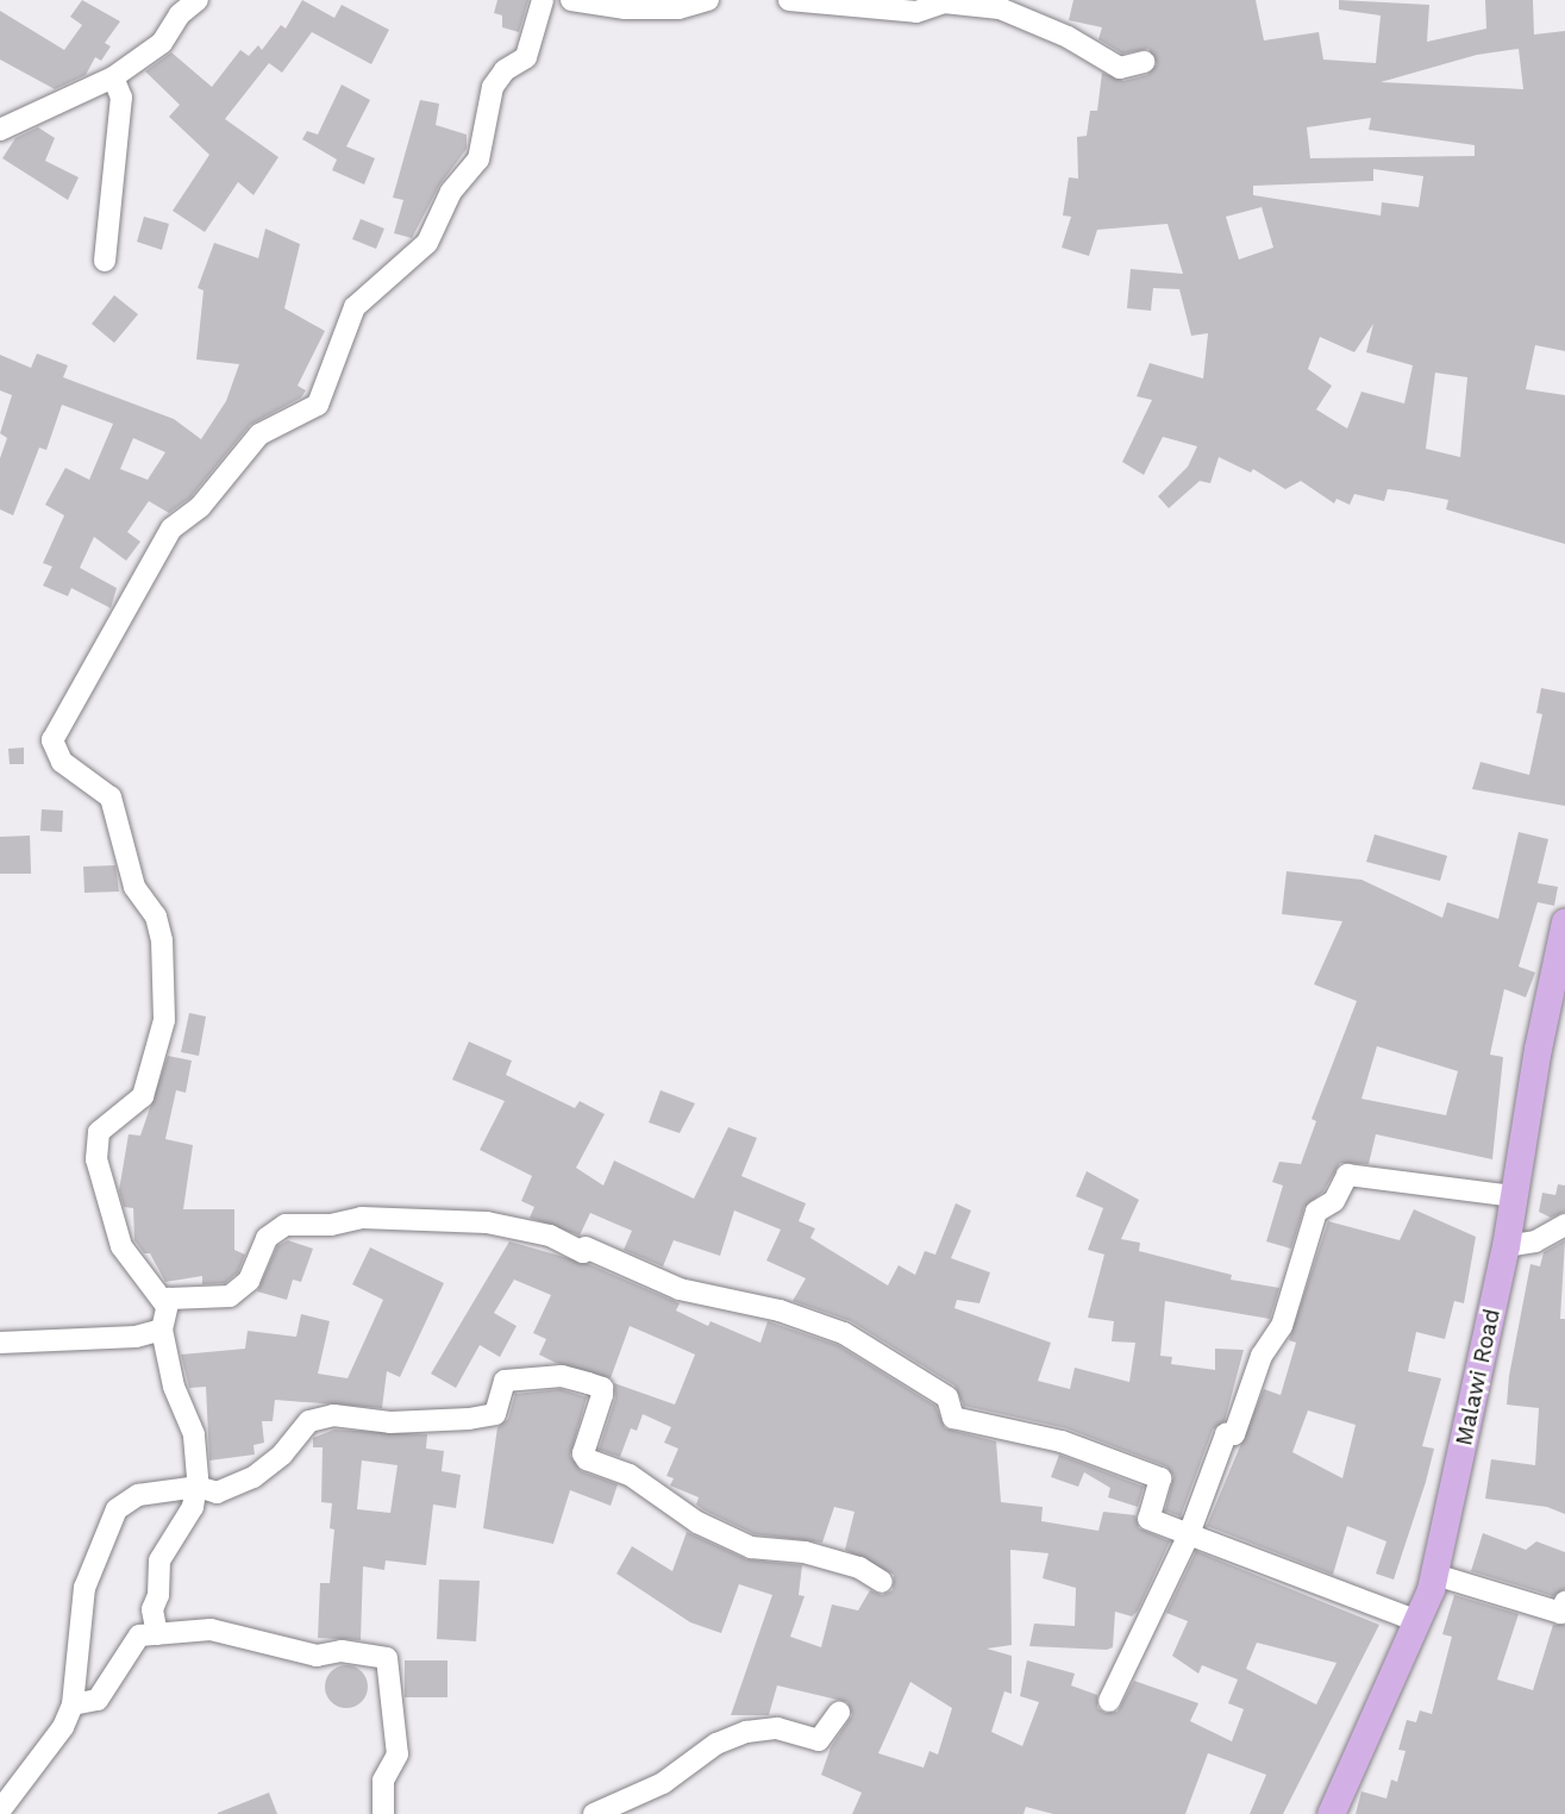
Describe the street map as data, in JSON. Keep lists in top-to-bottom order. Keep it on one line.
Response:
{"streets":{"main road":["Malawi Road"]}}
